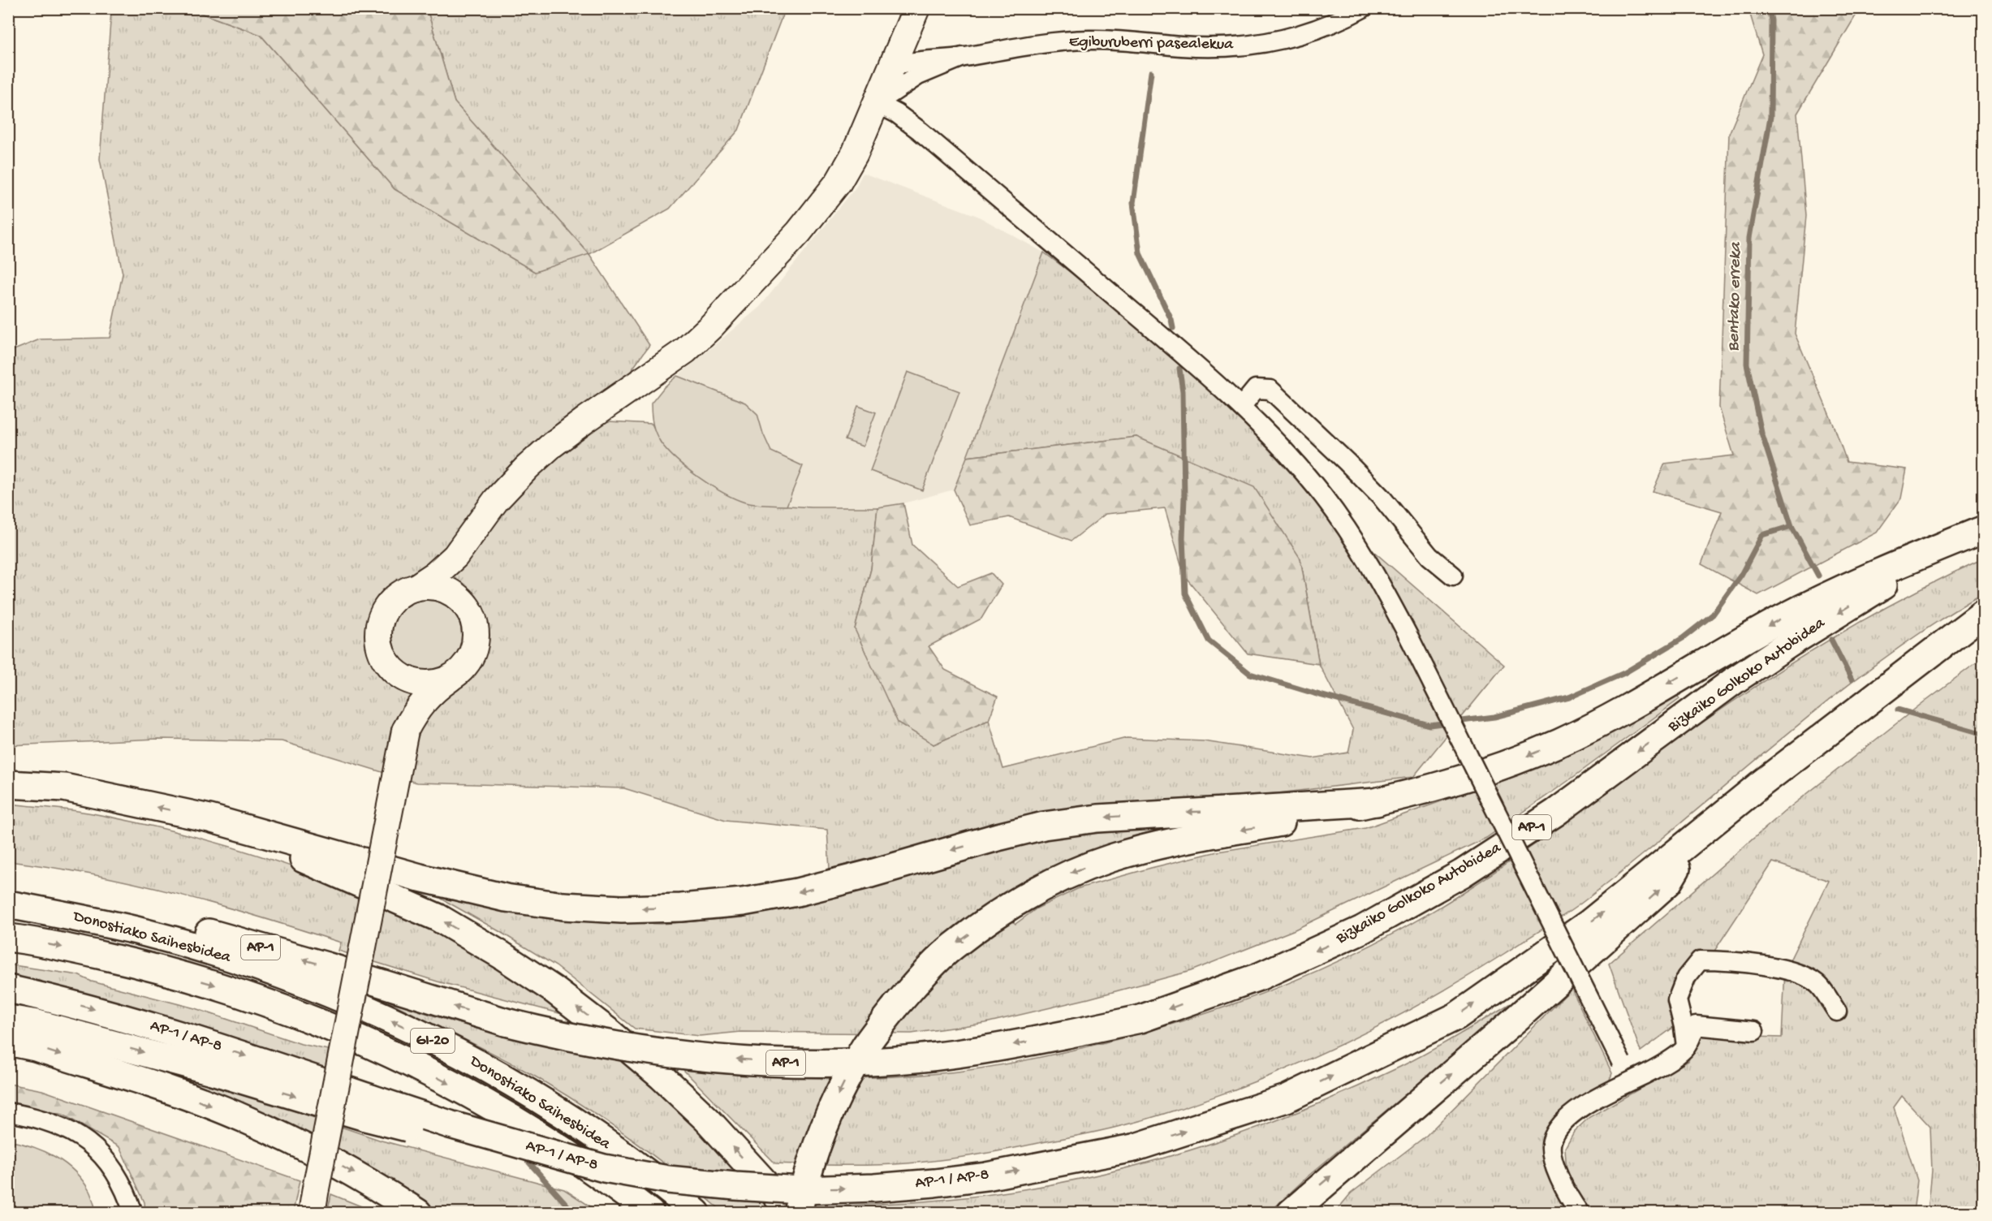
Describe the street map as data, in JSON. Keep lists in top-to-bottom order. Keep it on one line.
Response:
{"streets":{"highway":["Bizkaiko Golkoko Autobidea","AP-1","Donostiako Saihesbidea","AP-1 / AP-8","GI-20"],"street":["Egiburuberri pasealekua"]},"crossings":[["Bizkaiko Golkoko Autobidea","AP-1"],["Bizkaiko Golkoko Autobidea","Donostiako Saihesbidea"]],"water":["Bentako erreka"]}
